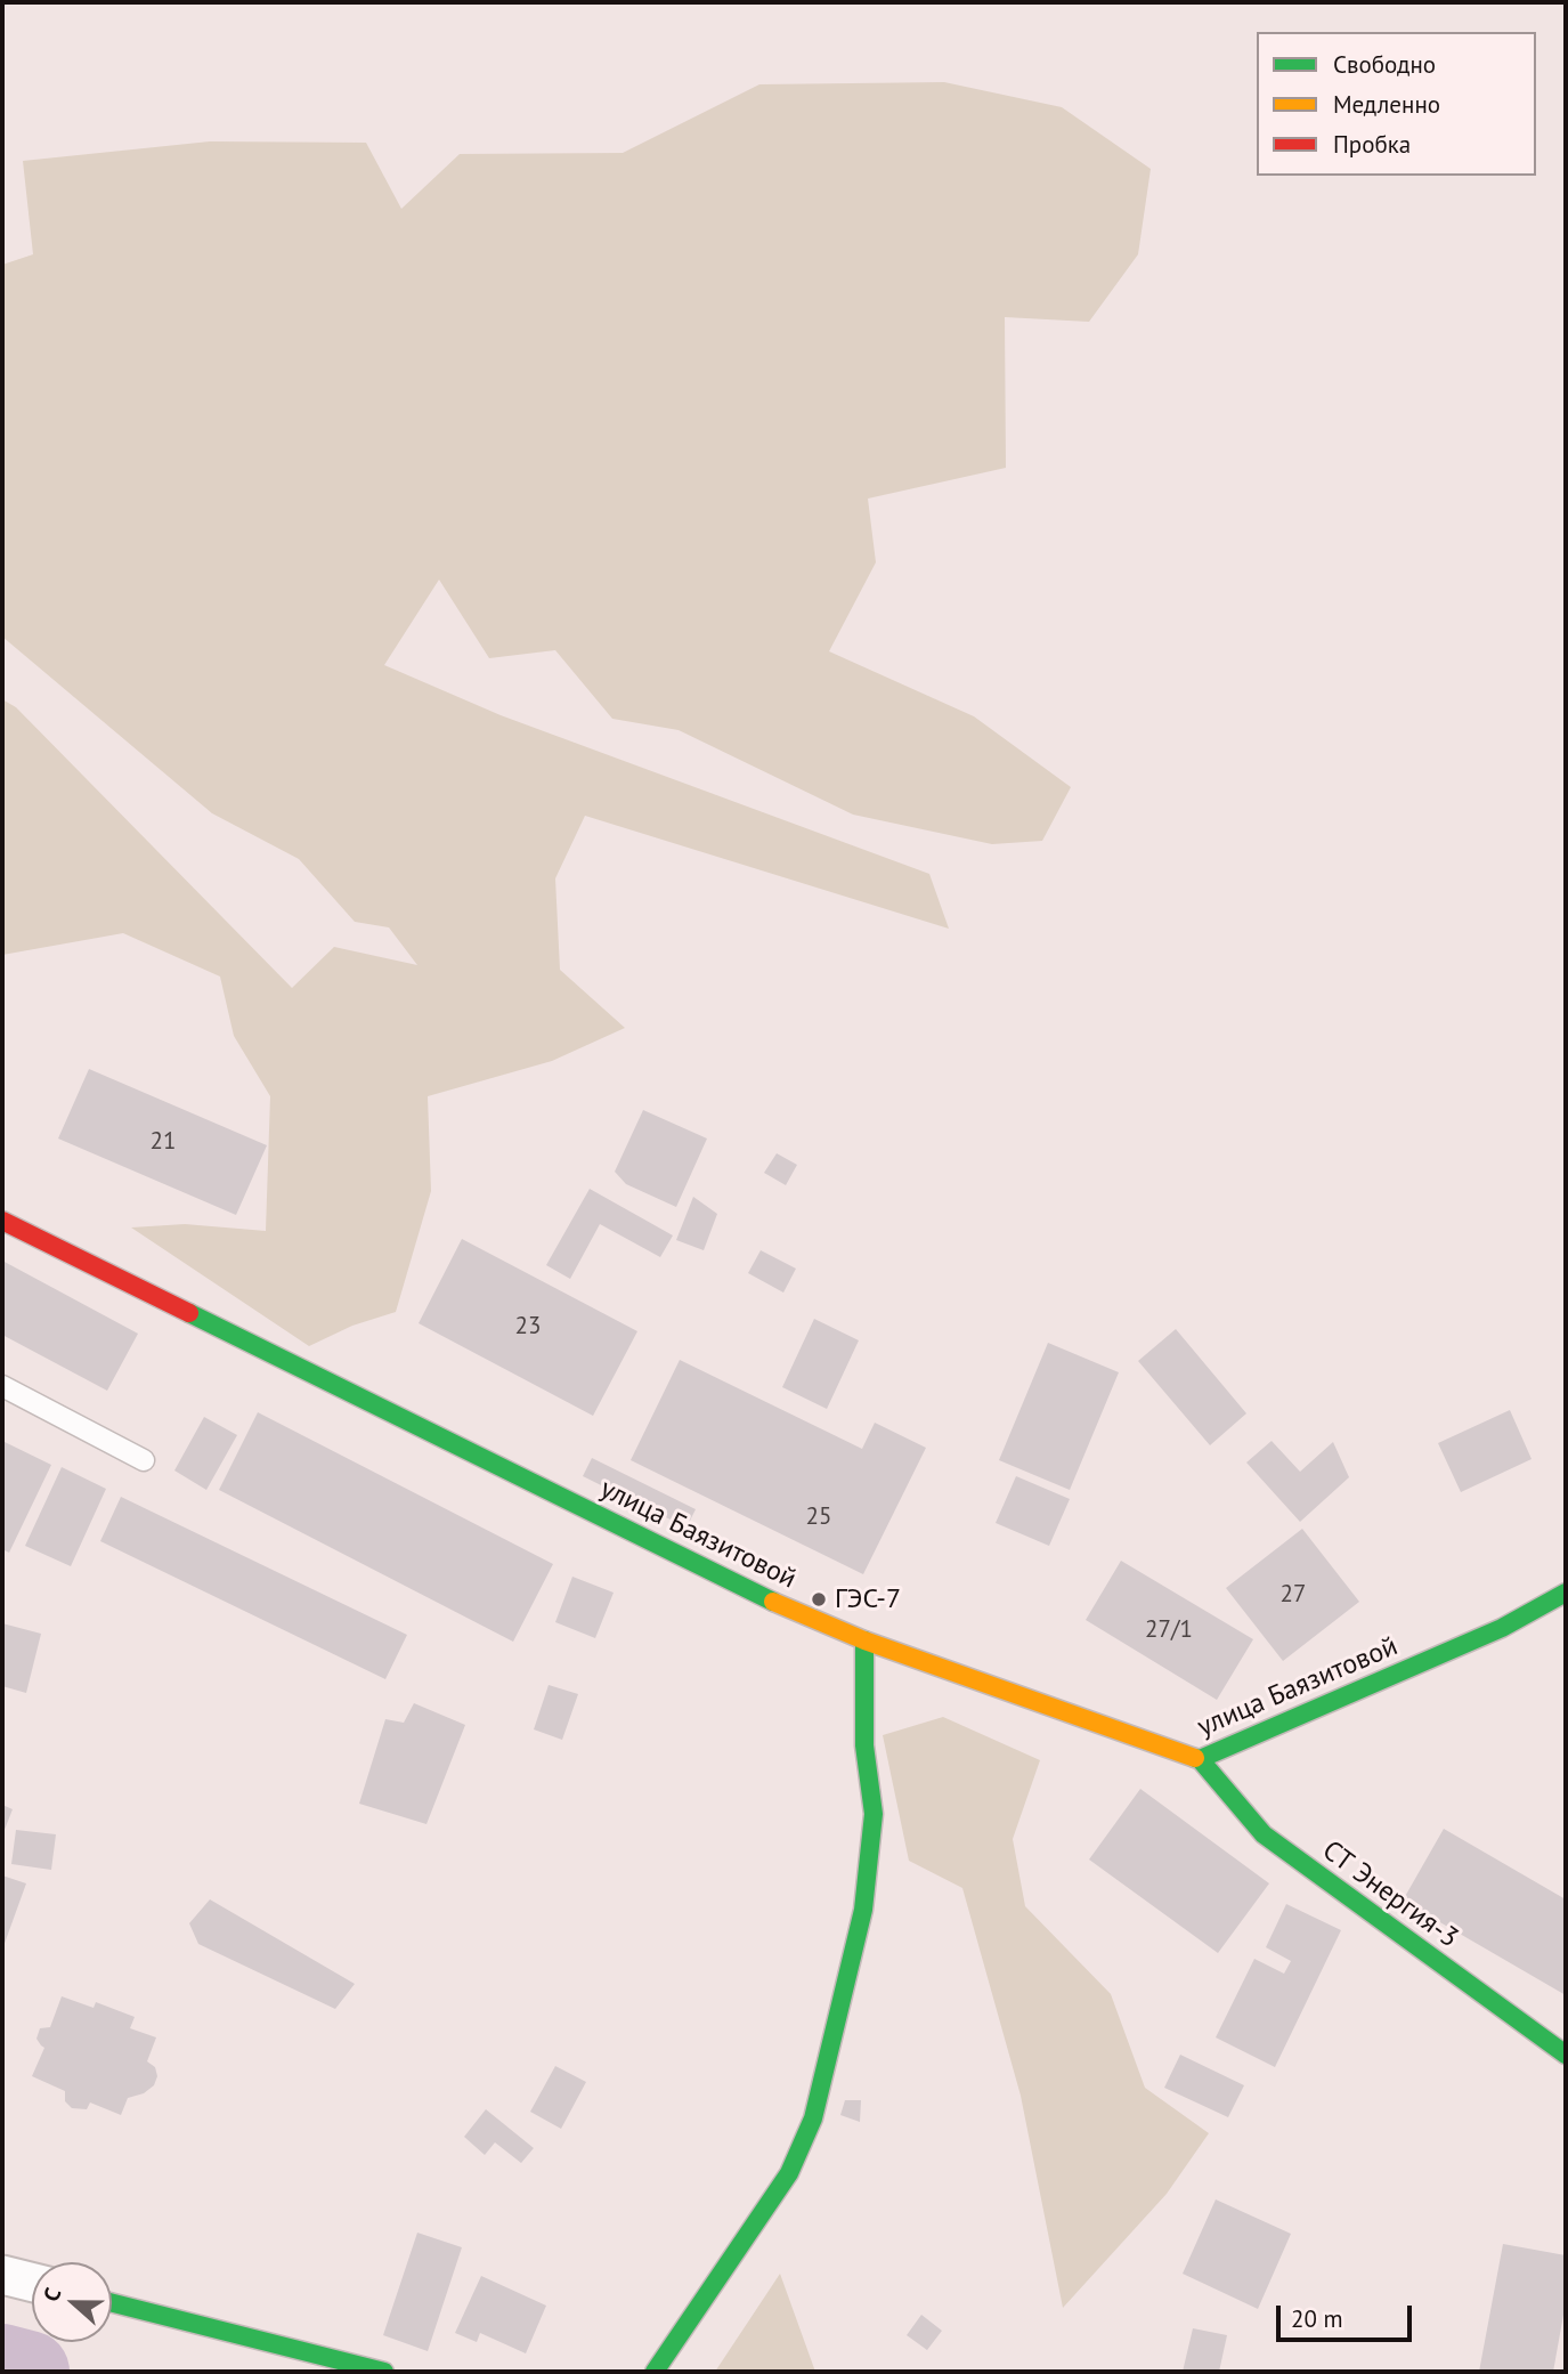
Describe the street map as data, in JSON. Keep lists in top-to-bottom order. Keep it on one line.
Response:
{"streets":{"street":["улица Баязитовой","СТ Энергия-3"]},"crossings":[["улица Баязитовой","СТ Энергия-3"]],"places":["ГЭС-7"],"house_numbers":["21","23","25","27","27/1"],"legend":["Свободно","Медленно","Пробка"],"scale_bar":"20 m","north":"left"}
